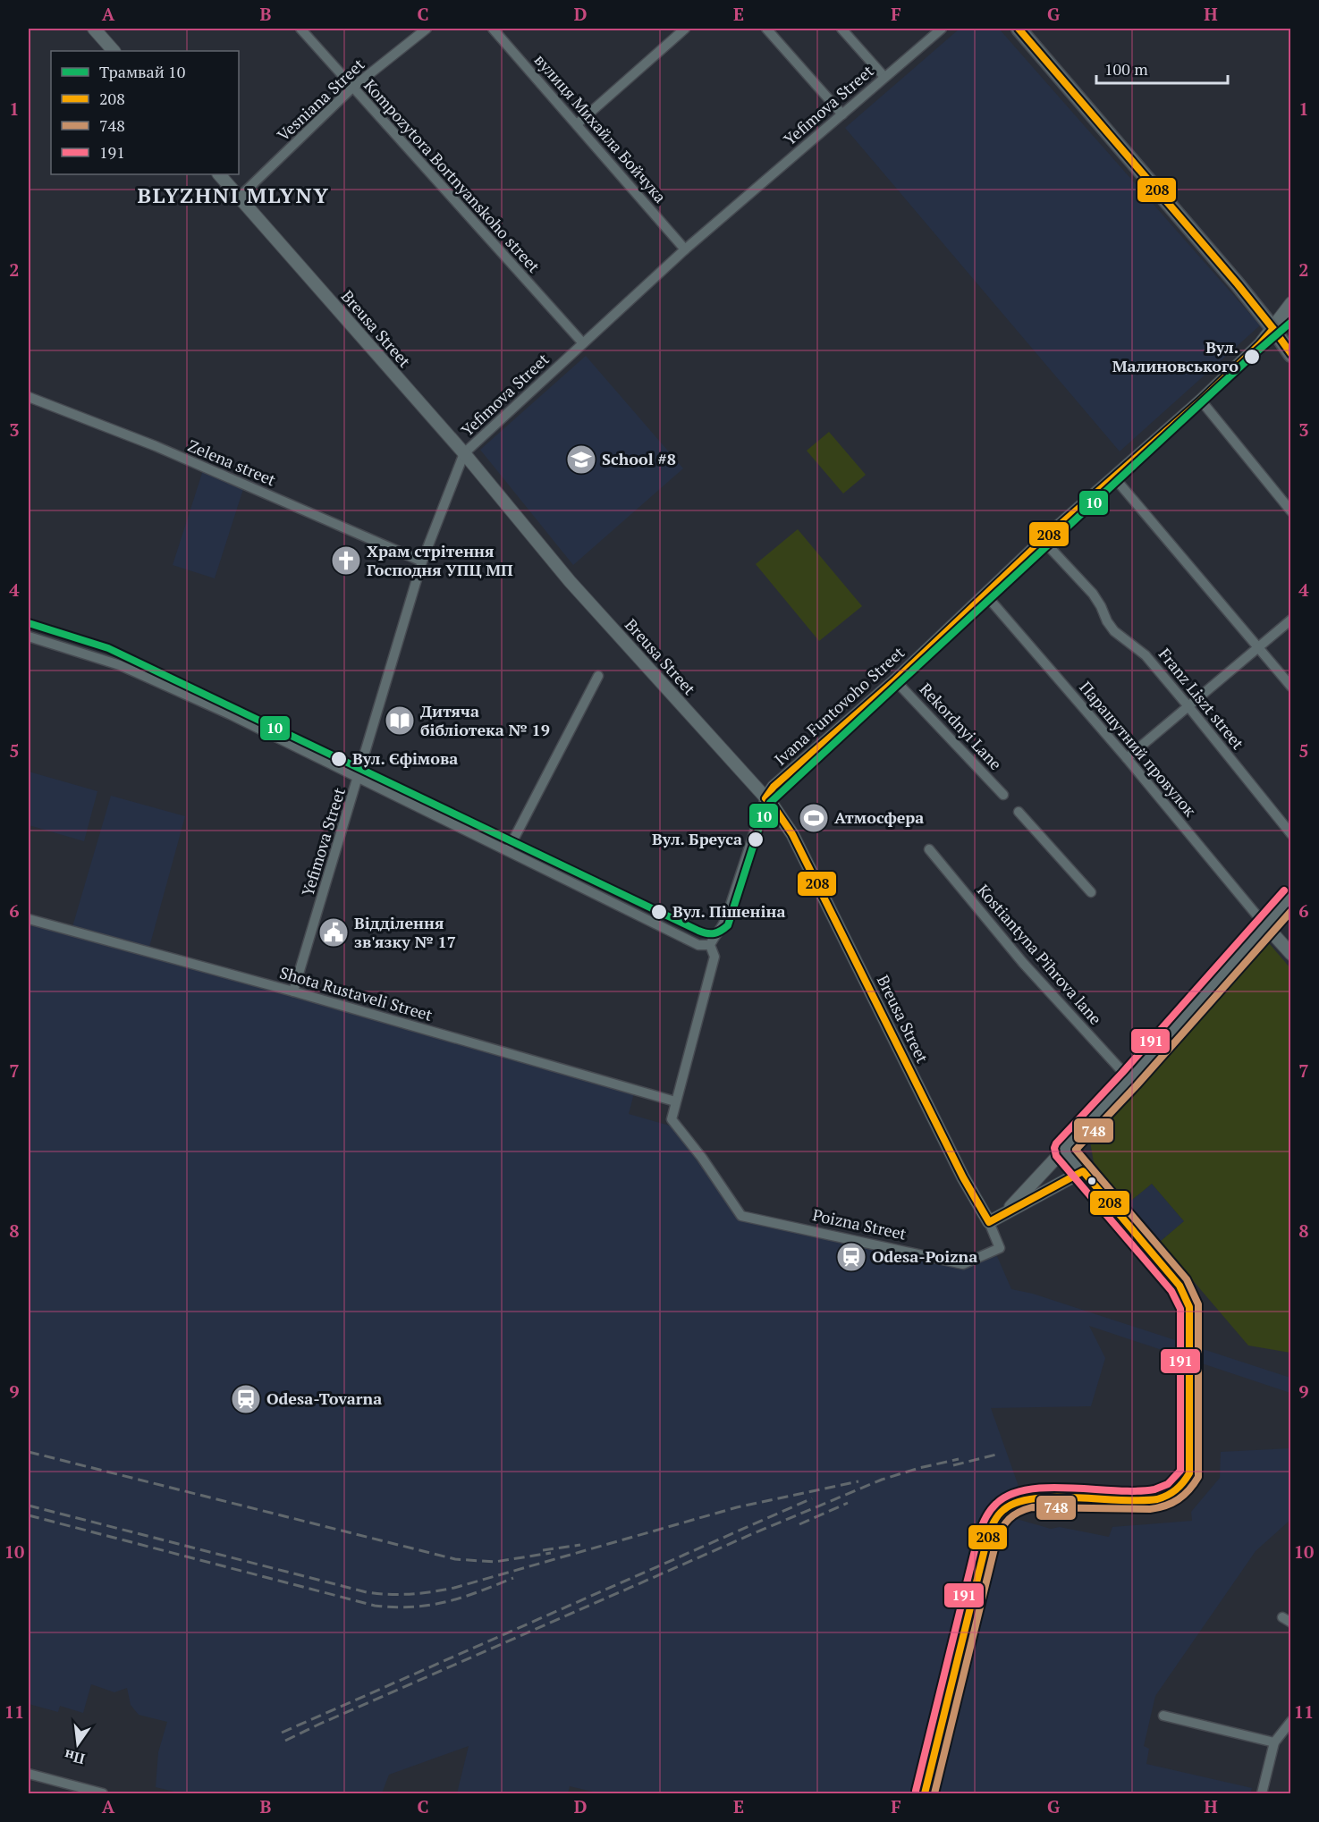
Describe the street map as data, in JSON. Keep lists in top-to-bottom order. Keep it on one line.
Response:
{"streets":{"street":["Vesniana Street","Yefimova Street","вулиця Михайла Бойчука","Kompozytora Bortnyanskoho street","Breusa Street","Zelena street","Franz Liszt street","Ivana Funtovoho Street","Rekordnyi Lane","Парашутний провулок","Kostiantyna Pihrova lane","Shota Rustaveli Street","Poizna Street"]},"crossings":[["Vesniana Street","Kompozytora Bortnyanskoho street"],["Vesniana Street","Breusa Street"],["Yefimova Street","вулиця Михайла Бойчука"],["Yefimova Street","Kompozytora Bortnyanskoho street"],["Yefimova Street","Breusa Street"],["Yefimova Street","Zelena street"],["Yefimova Street","Shota Rustaveli Street"],["Breusa Street","Ivana Funtovoho Street"],["Breusa Street","Poizna Street"],["Franz Liszt street","Ivana Funtovoho Street"],["Ivana Funtovoho Street","Rekordnyi Lane"],["Ivana Funtovoho Street","Парашутний провулок"],["Shota Rustaveli Street","Poizna Street"]],"districts":["BLYZHNI MLYNY"],"places":{"other":["Вул. Малиновського","Вул. Єфімова","Вул. Бреуса","Вул. Пішеніна"],"school or university":["School #8"],"church":["Храм стрітення Господня УПЦ МП"],"library":["Дитяча бібліотека № 19"],"sports":["Атмосфера"],"public building":["Відділення зв'язку № 17"],"station":["Odesa-Poizna","Odesa-Tovarna"]},"lines":["transit line 208","tram line 10","transit line 191","transit line 748"],"legend":["Трамвай 10","208","748","191"],"scale_bar":"100 m","north":"bottom","grid":{"columns":["A","B","C","D","E","F","G","H"],"rows":["1","2","3","4","5","6","7","8","9","10","11"]}}
